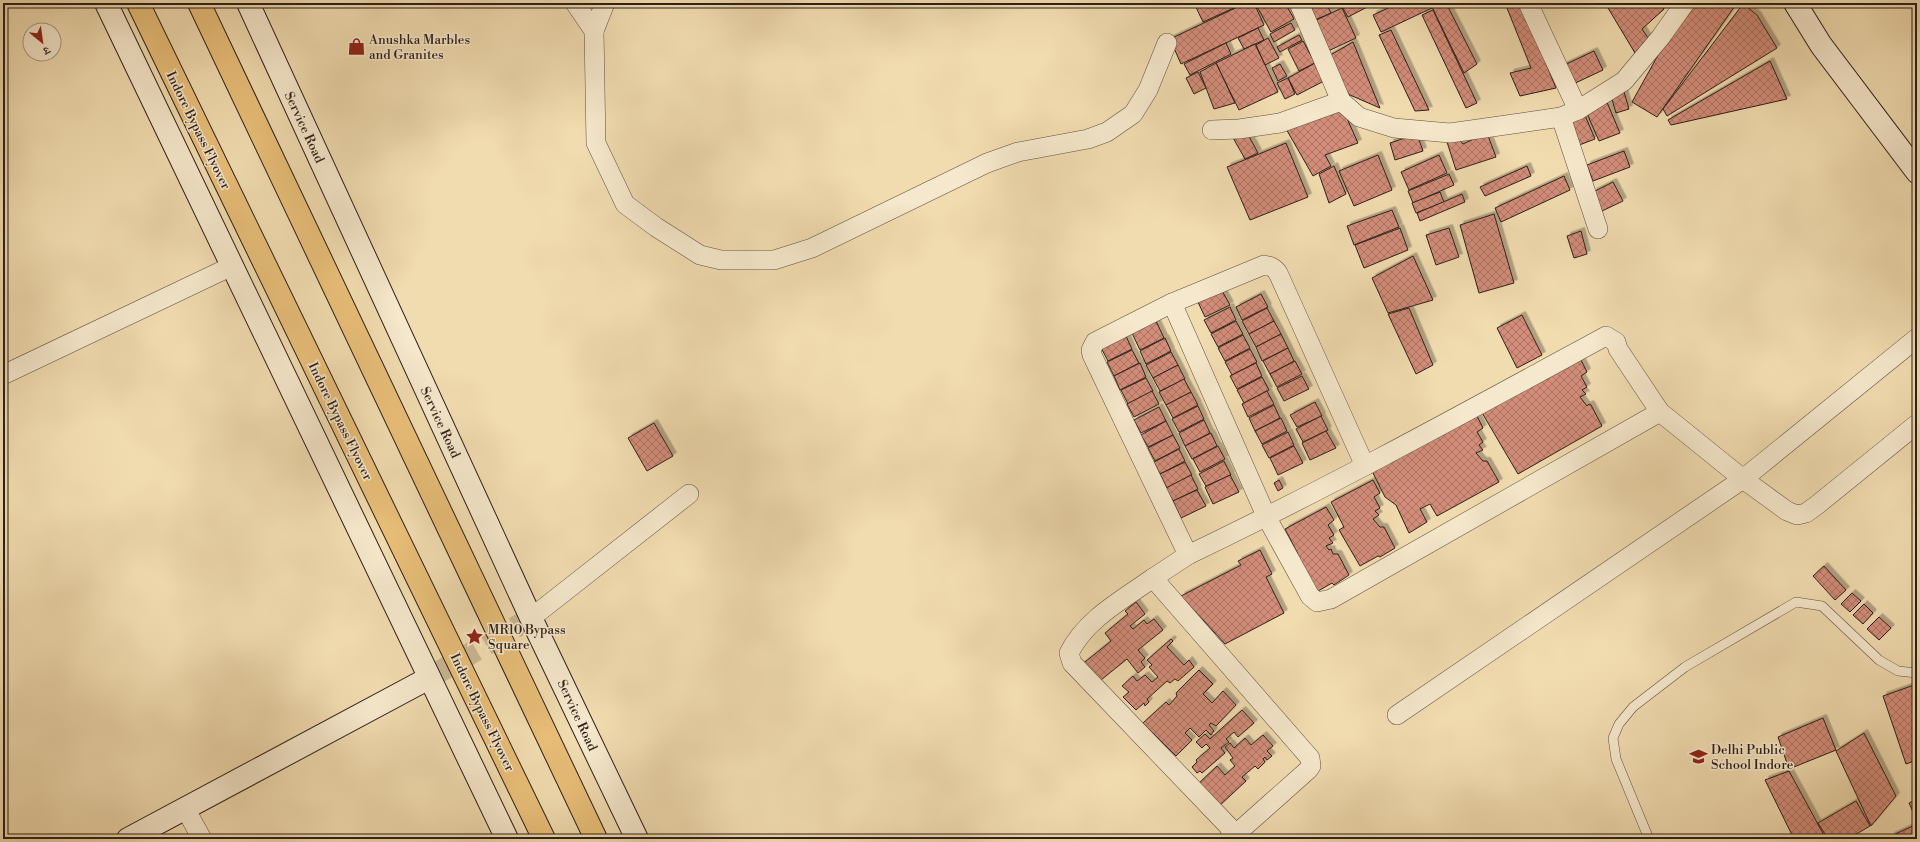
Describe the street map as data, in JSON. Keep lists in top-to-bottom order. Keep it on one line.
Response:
{"streets":{"highway":["Indore Bypass Flyover"],"street":["Service Road"]},"places":{"shop":["Anushka Marbles and Granites"],"place":["MR10 Bypass Square"],"school or university":["Delhi Public School Indore"]},"north":"bottom right"}
